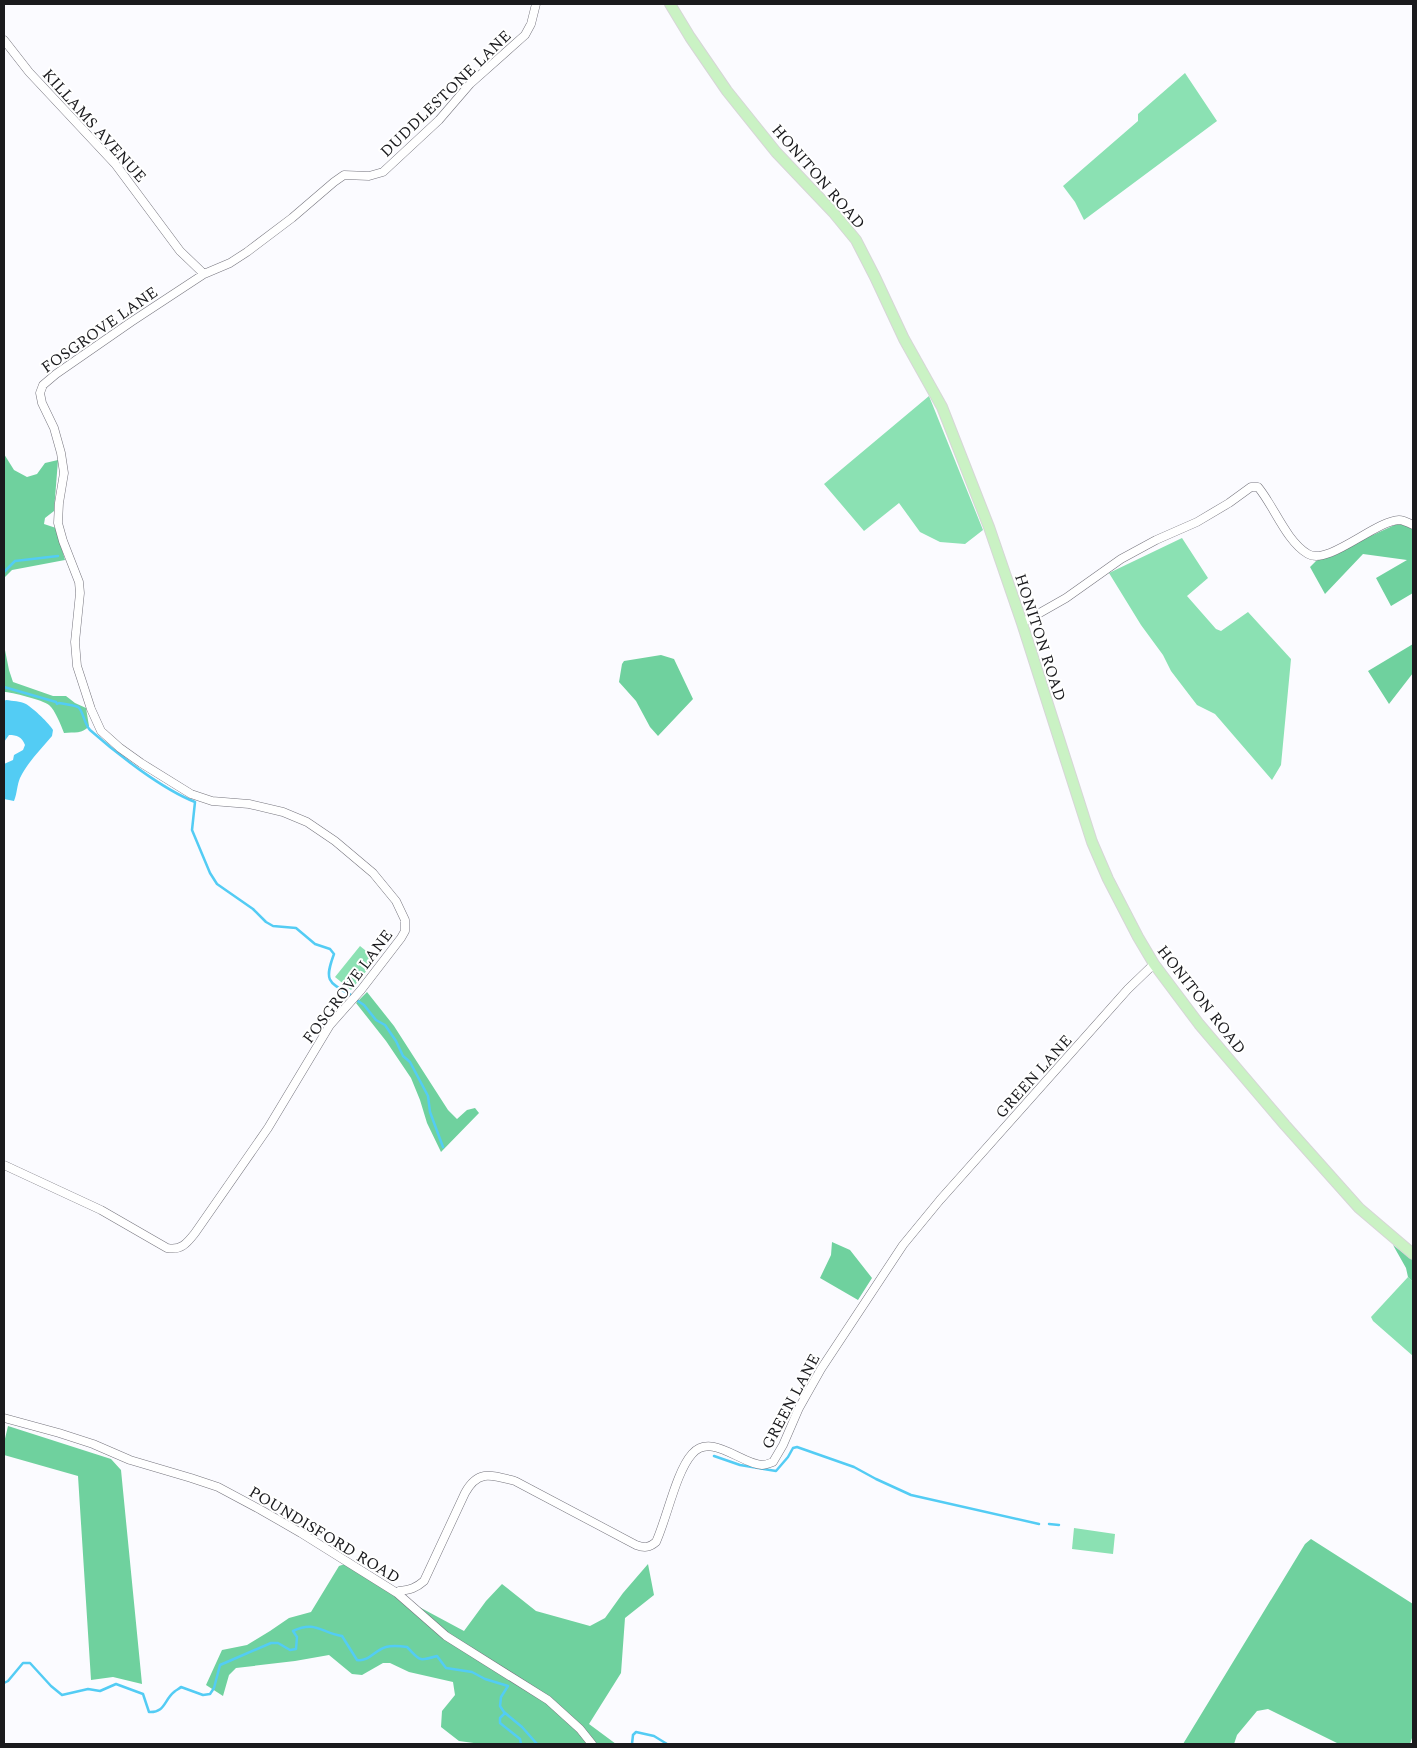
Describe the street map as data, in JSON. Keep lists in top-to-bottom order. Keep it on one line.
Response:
{"streets":{"main road":["HONITON ROAD"],"street":["DUDDLESTONE LANE","KILLAMS AVENUE","FOSGROVE LANE","GREEN LANE","POUNDISFORD ROAD"]},"crossings":[["DUDDLESTONE LANE","KILLAMS AVENUE"],["DUDDLESTONE LANE","FOSGROVE LANE"],["KILLAMS AVENUE","FOSGROVE LANE"],["HONITON ROAD","GREEN LANE"]]}
